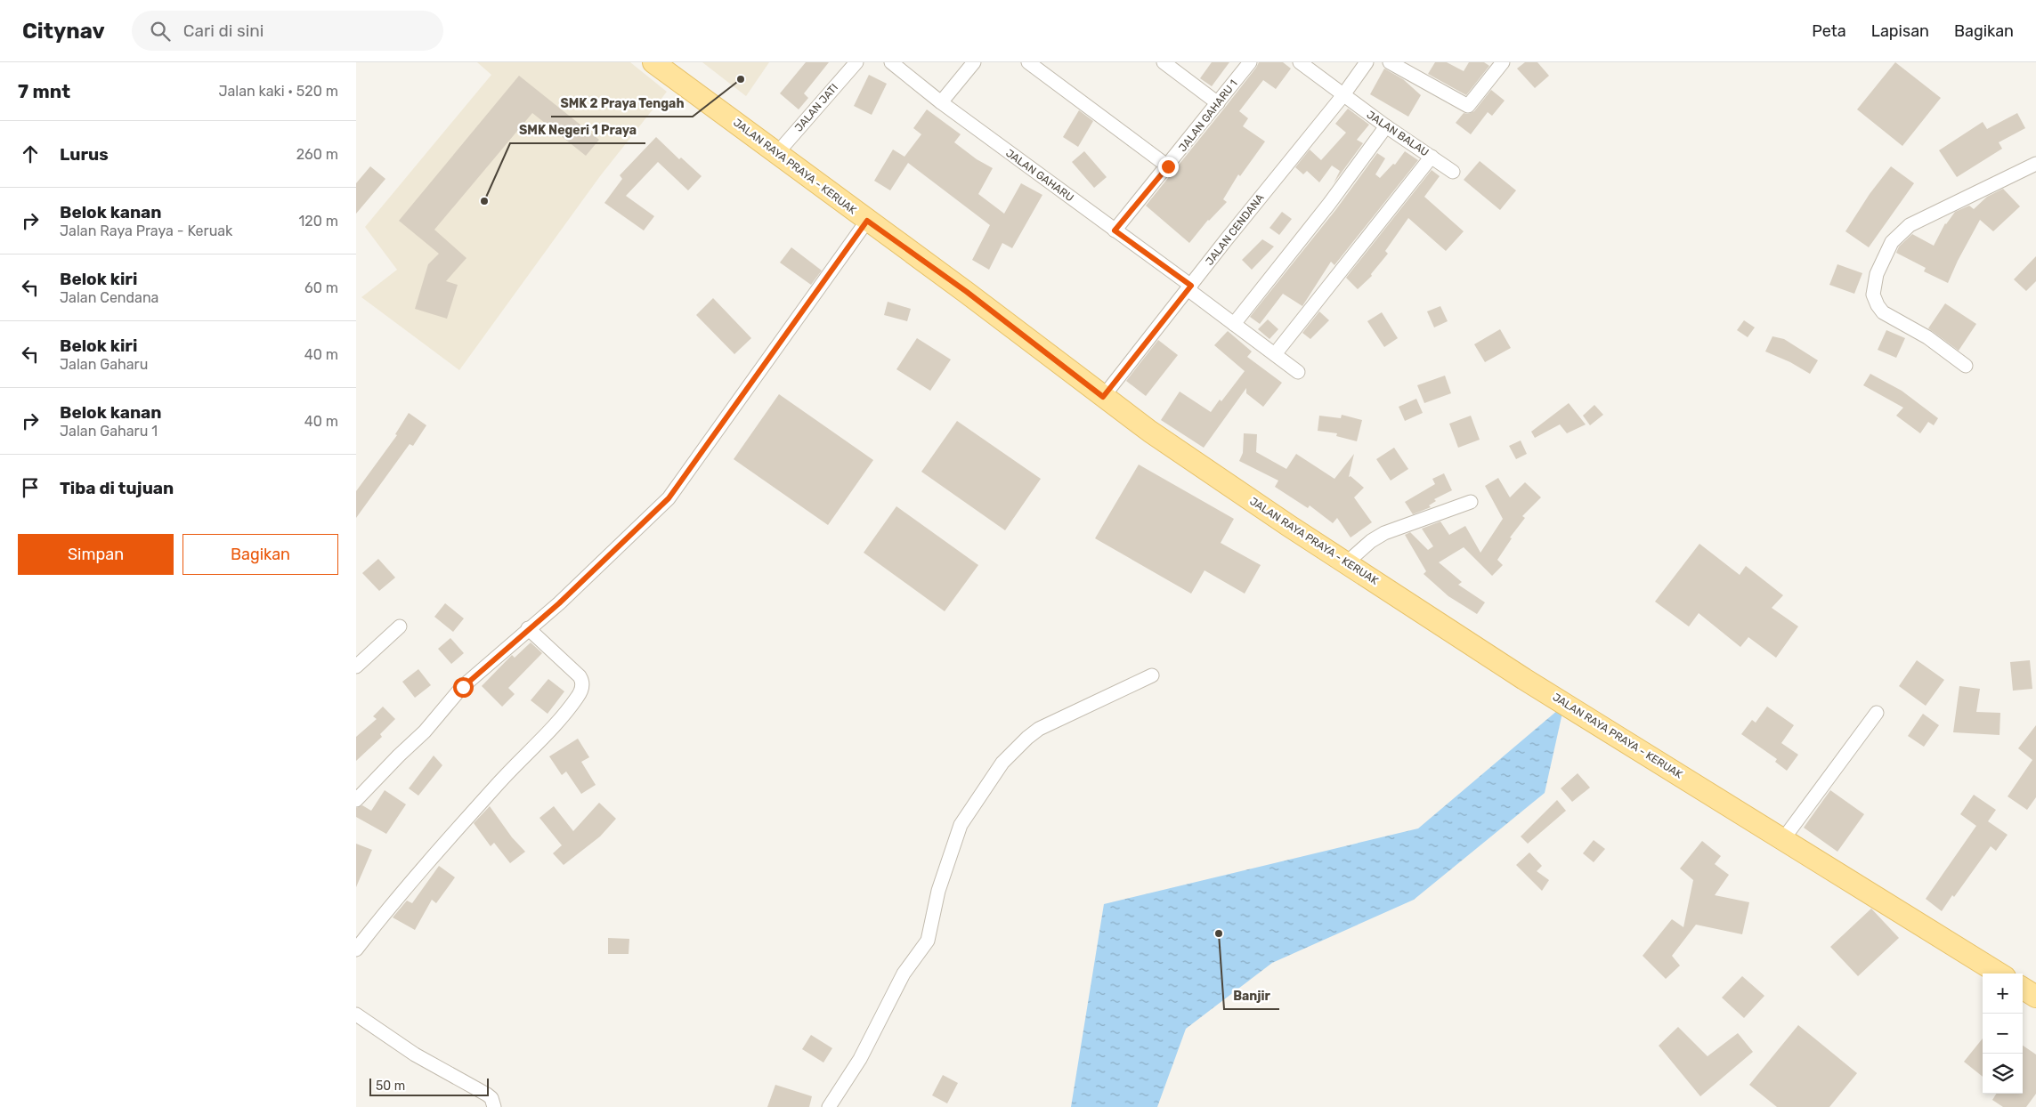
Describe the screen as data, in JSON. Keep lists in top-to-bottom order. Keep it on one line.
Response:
{"streets":{"main road":["JALAN RAYA PRAYA - KERUAK"],"street":["JALAN JATI","JALAN GAHARU 1","JALAN BALAU","JALAN GAHARU","JALAN CENDANA"]},"crossings":[["JALAN JATI","JALAN RAYA PRAYA - KERUAK"],["JALAN GAHARU 1","JALAN GAHARU"],["JALAN BALAU","JALAN CENDANA"],["JALAN RAYA PRAYA - KERUAK","JALAN CENDANA"],["JALAN GAHARU","JALAN CENDANA"]],"places":["SMK 2 Praya Tengah","SMK Negeri 1 Praya","Banjir"],"scale_bar":"50 m","page":{"header":"Citynav","search":"Cari di sini","nav":["Peta","Lapisan","Bagikan"],"heading":["7 mnt","Jalan kaki · 520 m"],"list":[["Lurus","260 m"],["Belok kanan","Jalan Raya Praya - Keruak","120 m"],["Belok kiri","Jalan Cendana","60 m"],["Belok kiri","Jalan Gaharu","40 m"],["Belok kanan","Jalan Gaharu 1","40 m"],"Tiba di tujuan"],"buttons":["Simpan","Bagikan"],"map_buttons":["+","−"],"scale":"50 m"}}
